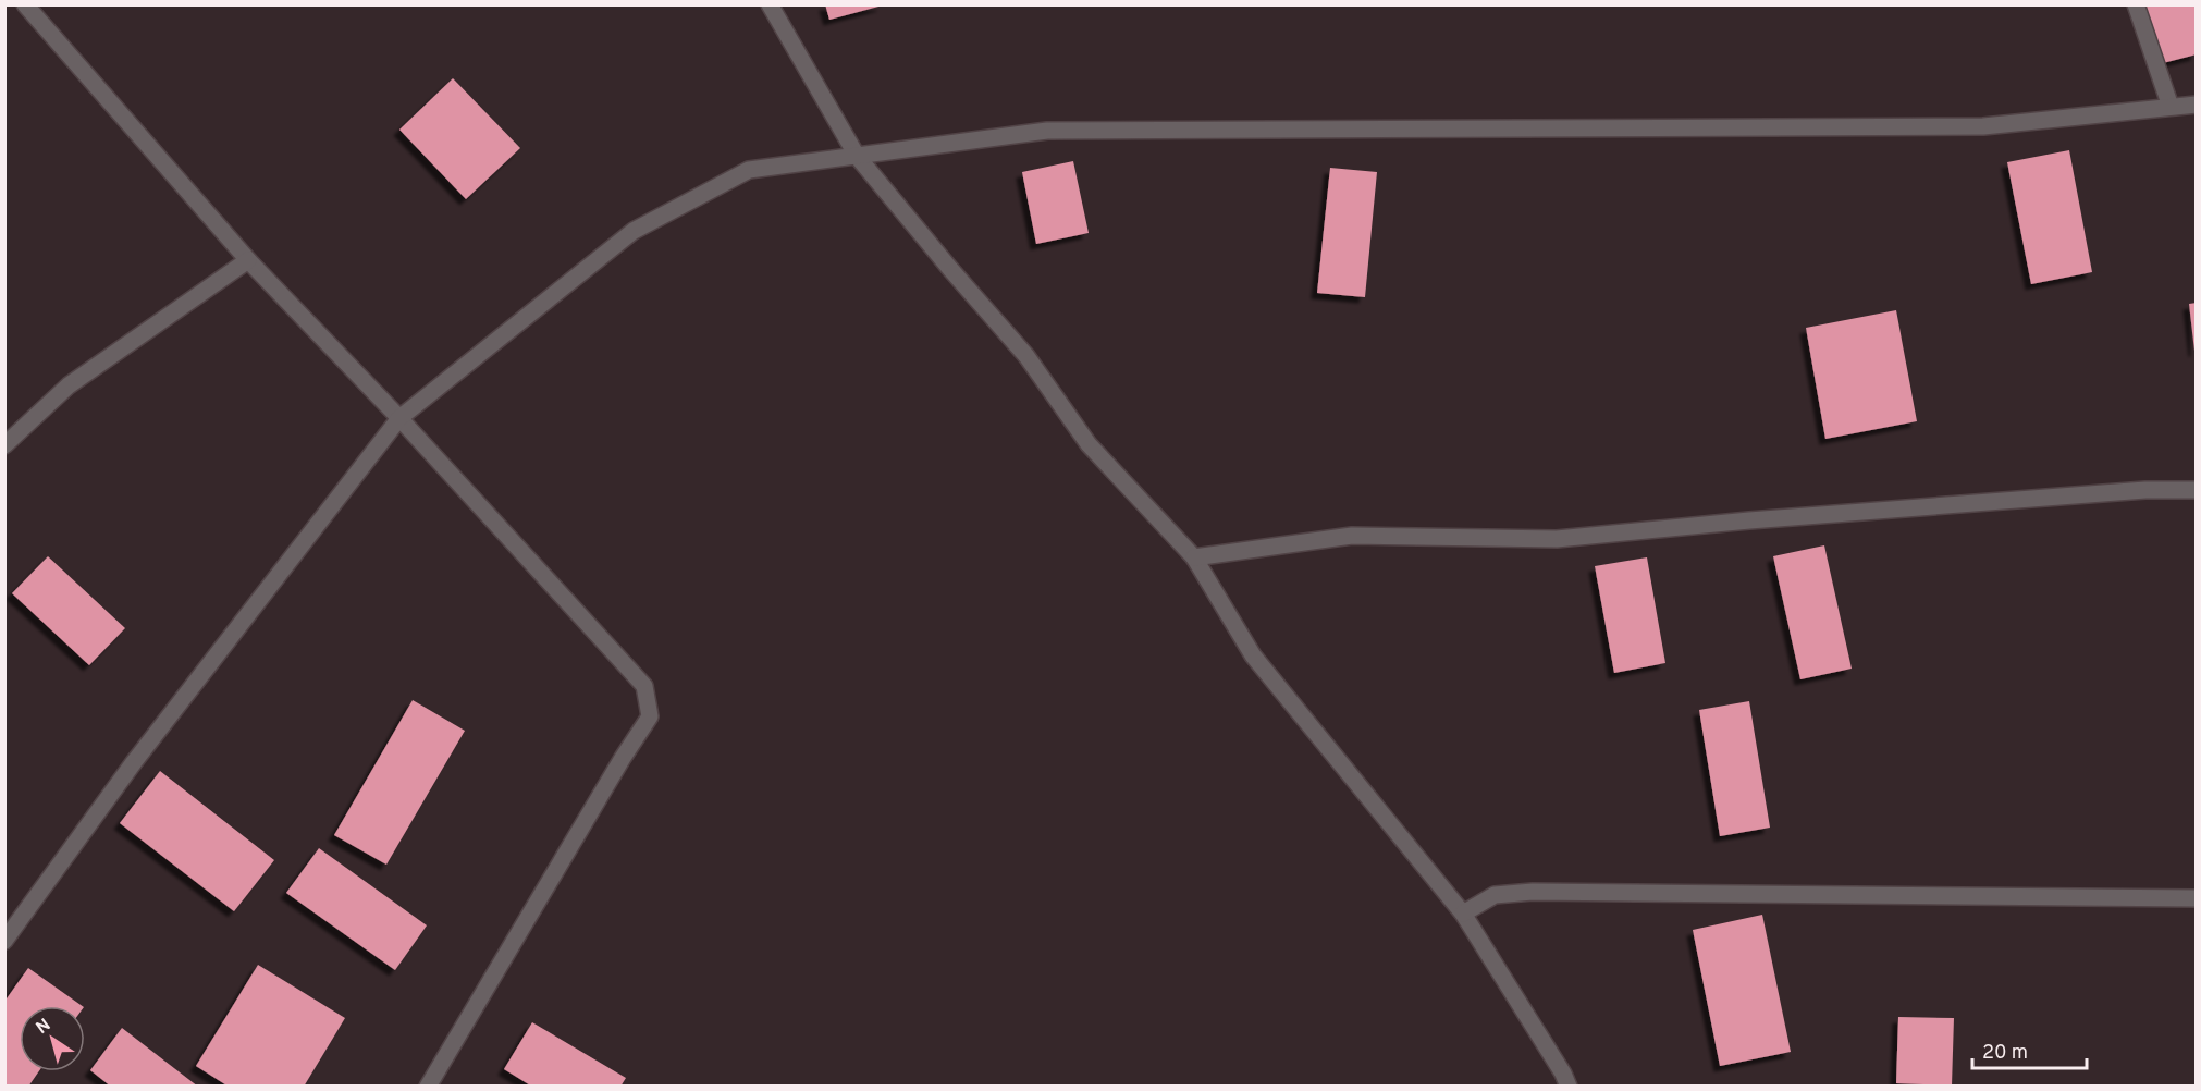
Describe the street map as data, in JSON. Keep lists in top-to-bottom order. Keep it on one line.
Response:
{"scale_bar":"20 m","north":"top left"}
